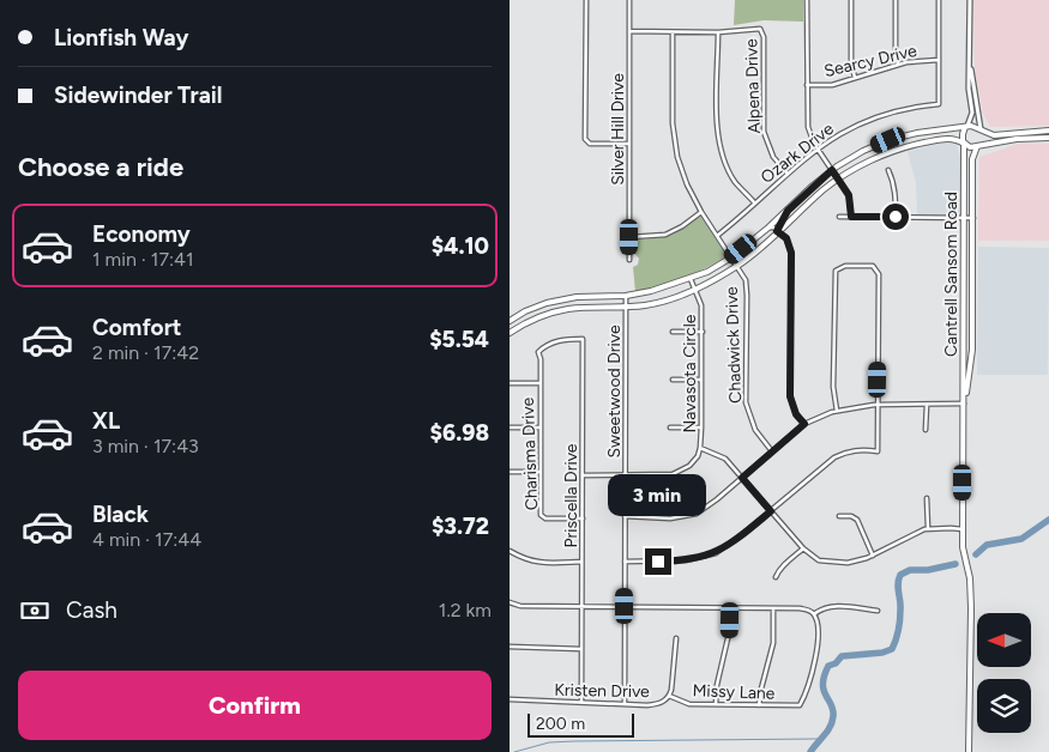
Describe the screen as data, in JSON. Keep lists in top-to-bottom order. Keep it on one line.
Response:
{"streets":{"main road":["Cantrell Sansom Road"],"street":["Searcy Drive","Alpena Drive","Silver Hill Drive","Ozark Drive","Chadwick Drive","Navasota Circle","Sweetwood Drive","Charisma Drive","Priscella Drive","Kristen Drive","Missy Lane"]},"crossings":[["Searcy Drive","Ozark Drive"],["Alpena Drive","Ozark Drive"],["Ozark Drive","Chadwick Drive"],["Navasota Circle","Sweetwood Drive"],["Navasota Circle","Priscella Drive"],["Sweetwood Drive","Kristen Drive"],["Charisma Drive","Priscella Drive"],["Priscella Drive","Kristen Drive"],["Kristen Drive","Missy Lane"]],"scale_bar":"200 m","north":"left","page":{"banner":["Lionfish Way","Sidewinder Trail"],"heading":"Choose a ride","list":[{"name":"Economy","note":"1 min · 17:41","value":"$4.10"},{"name":"Comfort","note":"2 min · 17:42","value":"$5.54"},{"name":"XL","note":"3 min · 17:43","value":"$6.98"},{"name":"Black","note":"4 min · 17:44","value":"$3.72"}],"bubble":"3 min","pay":["Cash","1.2 km"],"buttons":"Confirm","scale":"200 m"}}
